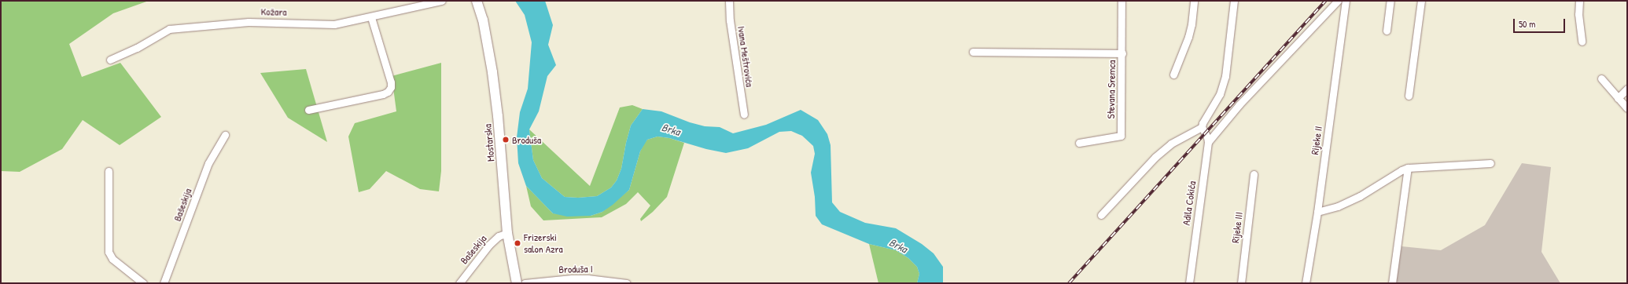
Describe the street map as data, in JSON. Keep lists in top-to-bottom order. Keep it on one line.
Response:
{"streets":{"main road":["Mostarska"],"street":["Kožara","Ivana Meštrovića","Stevana Sremca","Rijeke II","Adila Cokića","Bašeskija","Rijeke III","Broduša I"]},"crossings":[["Mostarska","Bašeskija"]],"water":["Brka"],"places":["Broduša","Frizerski salon Azra"],"scale_bar":"50 m"}
